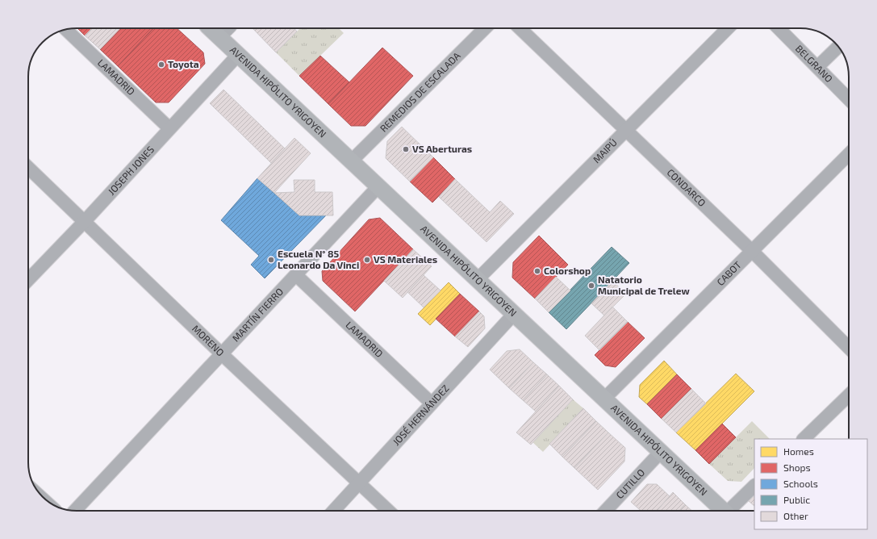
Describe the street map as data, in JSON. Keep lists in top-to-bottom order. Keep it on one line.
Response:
{"streets":{"main road":["AVENIDA HIPÓLITO YRIGOYEN"],"street":["BELGRANO","LAMADRID","REMEDIOS DE ESCALADA","MAIPÚ","JOSEPH JONES","CONDARCO","CABOT","MARTÍN FIERRO","MORENO","JOSÉ HERNÁNDEZ","CUTILLO"]},"crossings":[["LAMADRID","JOSEPH JONES"],["LAMADRID","MARTÍN FIERRO"],["LAMADRID","JOSÉ HERNÁNDEZ"],["AVENIDA HIPÓLITO YRIGOYEN","REMEDIOS DE ESCALADA"],["AVENIDA HIPÓLITO YRIGOYEN","MAIPÚ"],["AVENIDA HIPÓLITO YRIGOYEN","JOSEPH JONES"],["AVENIDA HIPÓLITO YRIGOYEN","CABOT"],["AVENIDA HIPÓLITO YRIGOYEN","MARTÍN FIERRO"],["AVENIDA HIPÓLITO YRIGOYEN","JOSÉ HERNÁNDEZ"],["AVENIDA HIPÓLITO YRIGOYEN","CUTILLO"],["MAIPÚ","CONDARCO"],["JOSEPH JONES","MORENO"],["CONDARCO","CABOT"],["MARTÍN FIERRO","MORENO"],["MORENO","JOSÉ HERNÁNDEZ"]],"places":["Toyota","VS Aberturas","Escuela N° 85 Leonardo Da Vinci","VS Materiales","Colorshop","Natatorio Municipal de Trelew"],"legend":["Homes","Shops","Schools","Public","Other"]}
